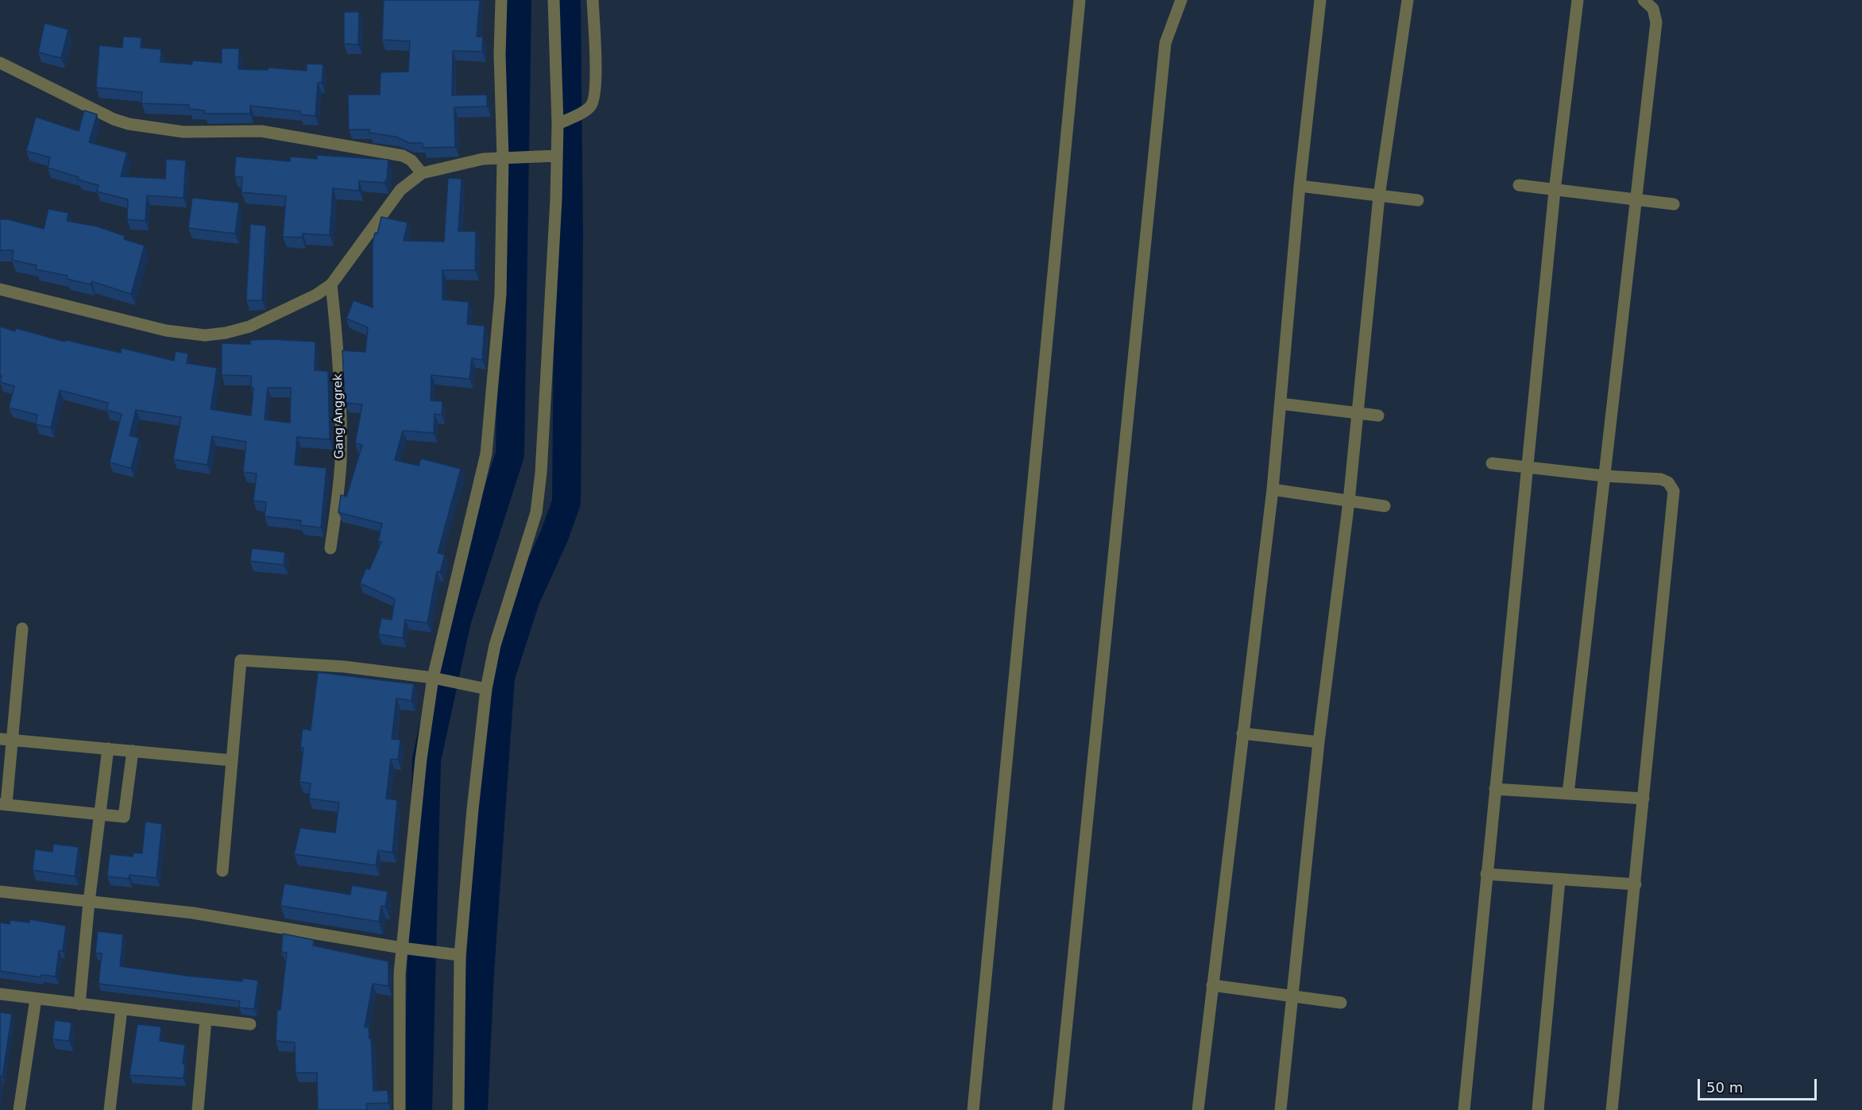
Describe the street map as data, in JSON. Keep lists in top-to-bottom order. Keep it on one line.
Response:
{"streets":{"street":["Gang Anggrek"]},"scale_bar":"50 m"}
